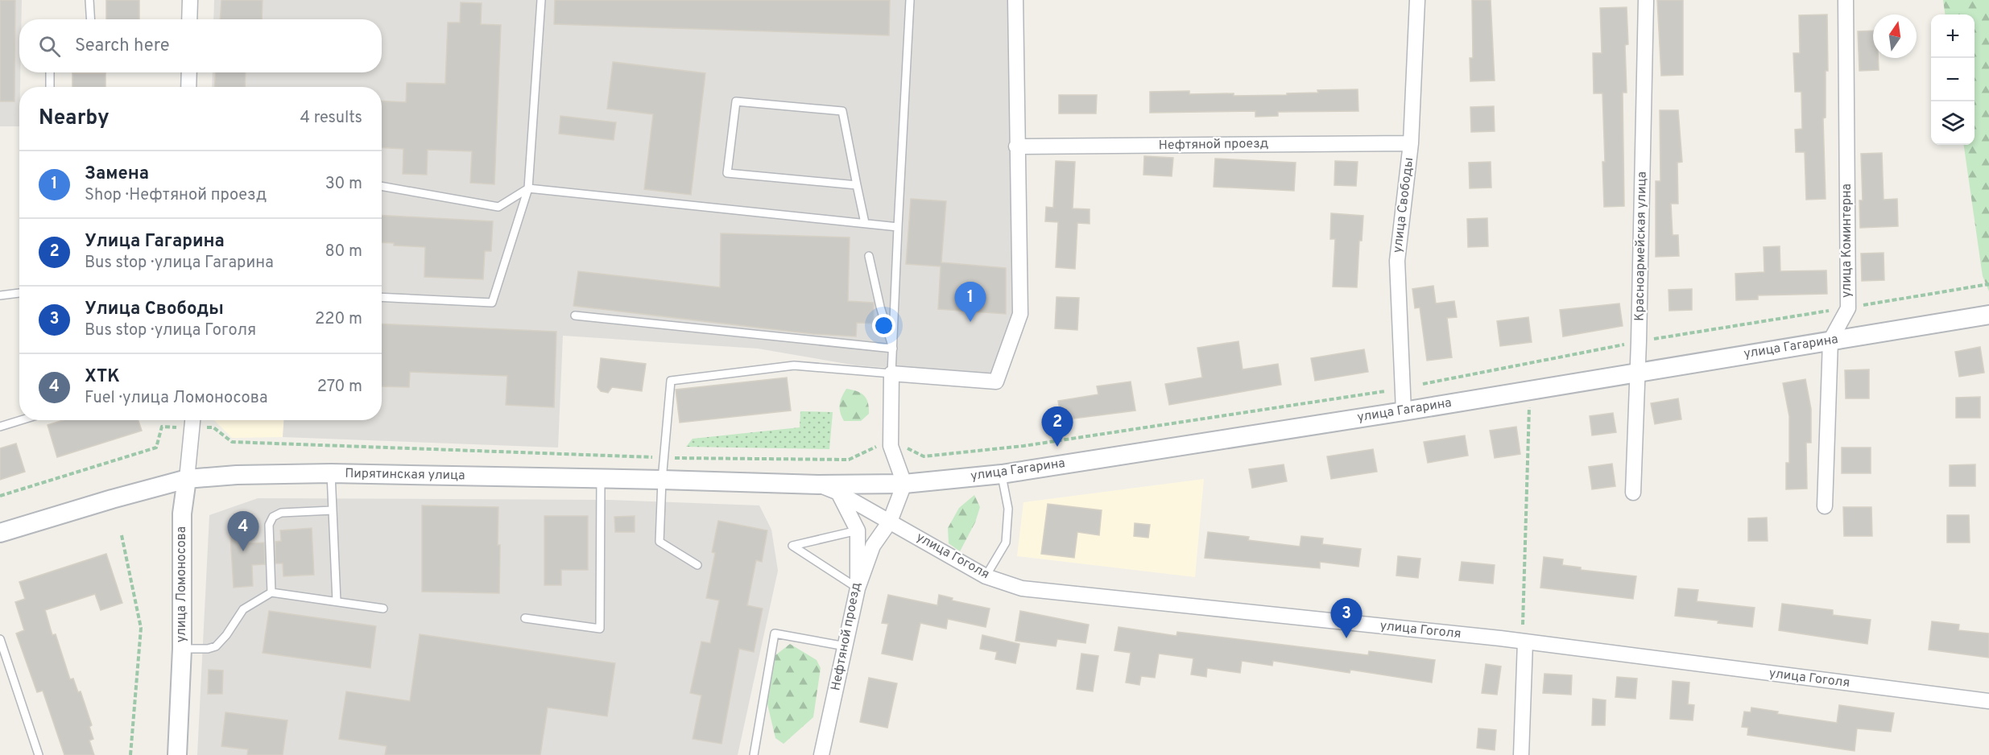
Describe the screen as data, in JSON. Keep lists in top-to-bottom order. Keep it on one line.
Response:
{"streets":{"street":["Нефтяной проезд","улица Свободы","улица Коминтерна","Красноармейская улица","улица Гагарина","Пирятинская улица","улица Гоголя","улица Ломоносова"]},"crossings":[["Нефтяной проезд","улица Свободы"],["Нефтяной проезд","улица Гоголя"],["улица Свободы","улица Гагарина"],["улица Коминтерна","улица Гагарина"],["Красноармейская улица","улица Гагарина"],["улица Гагарина","Пирятинская улица"],["улица Гагарина","улица Гоголя"],["Пирятинская улица","улица Гоголя"],["Пирятинская улица","улица Ломоносова"]],"north":"top","page":{"map_buttons":["+","−"],"search":"Search here","heading":["Nearby","4 results"],"list":[{"mark":"1","name":"Замена","note":"Shop · Нефтяной проезд","value":"30 m"},{"mark":"2","name":"Улица Гагарина","note":"Bus stop · улица Гагарина","value":"80 m"},{"mark":"3","name":"Улица Свободы","note":"Bus stop · улица Гоголя","value":"220 m"},{"mark":"4","name":"ХТК","note":"Fuel · улица Ломоносова","value":"270 m"}],"pins":["1","2","4","3"]}}
